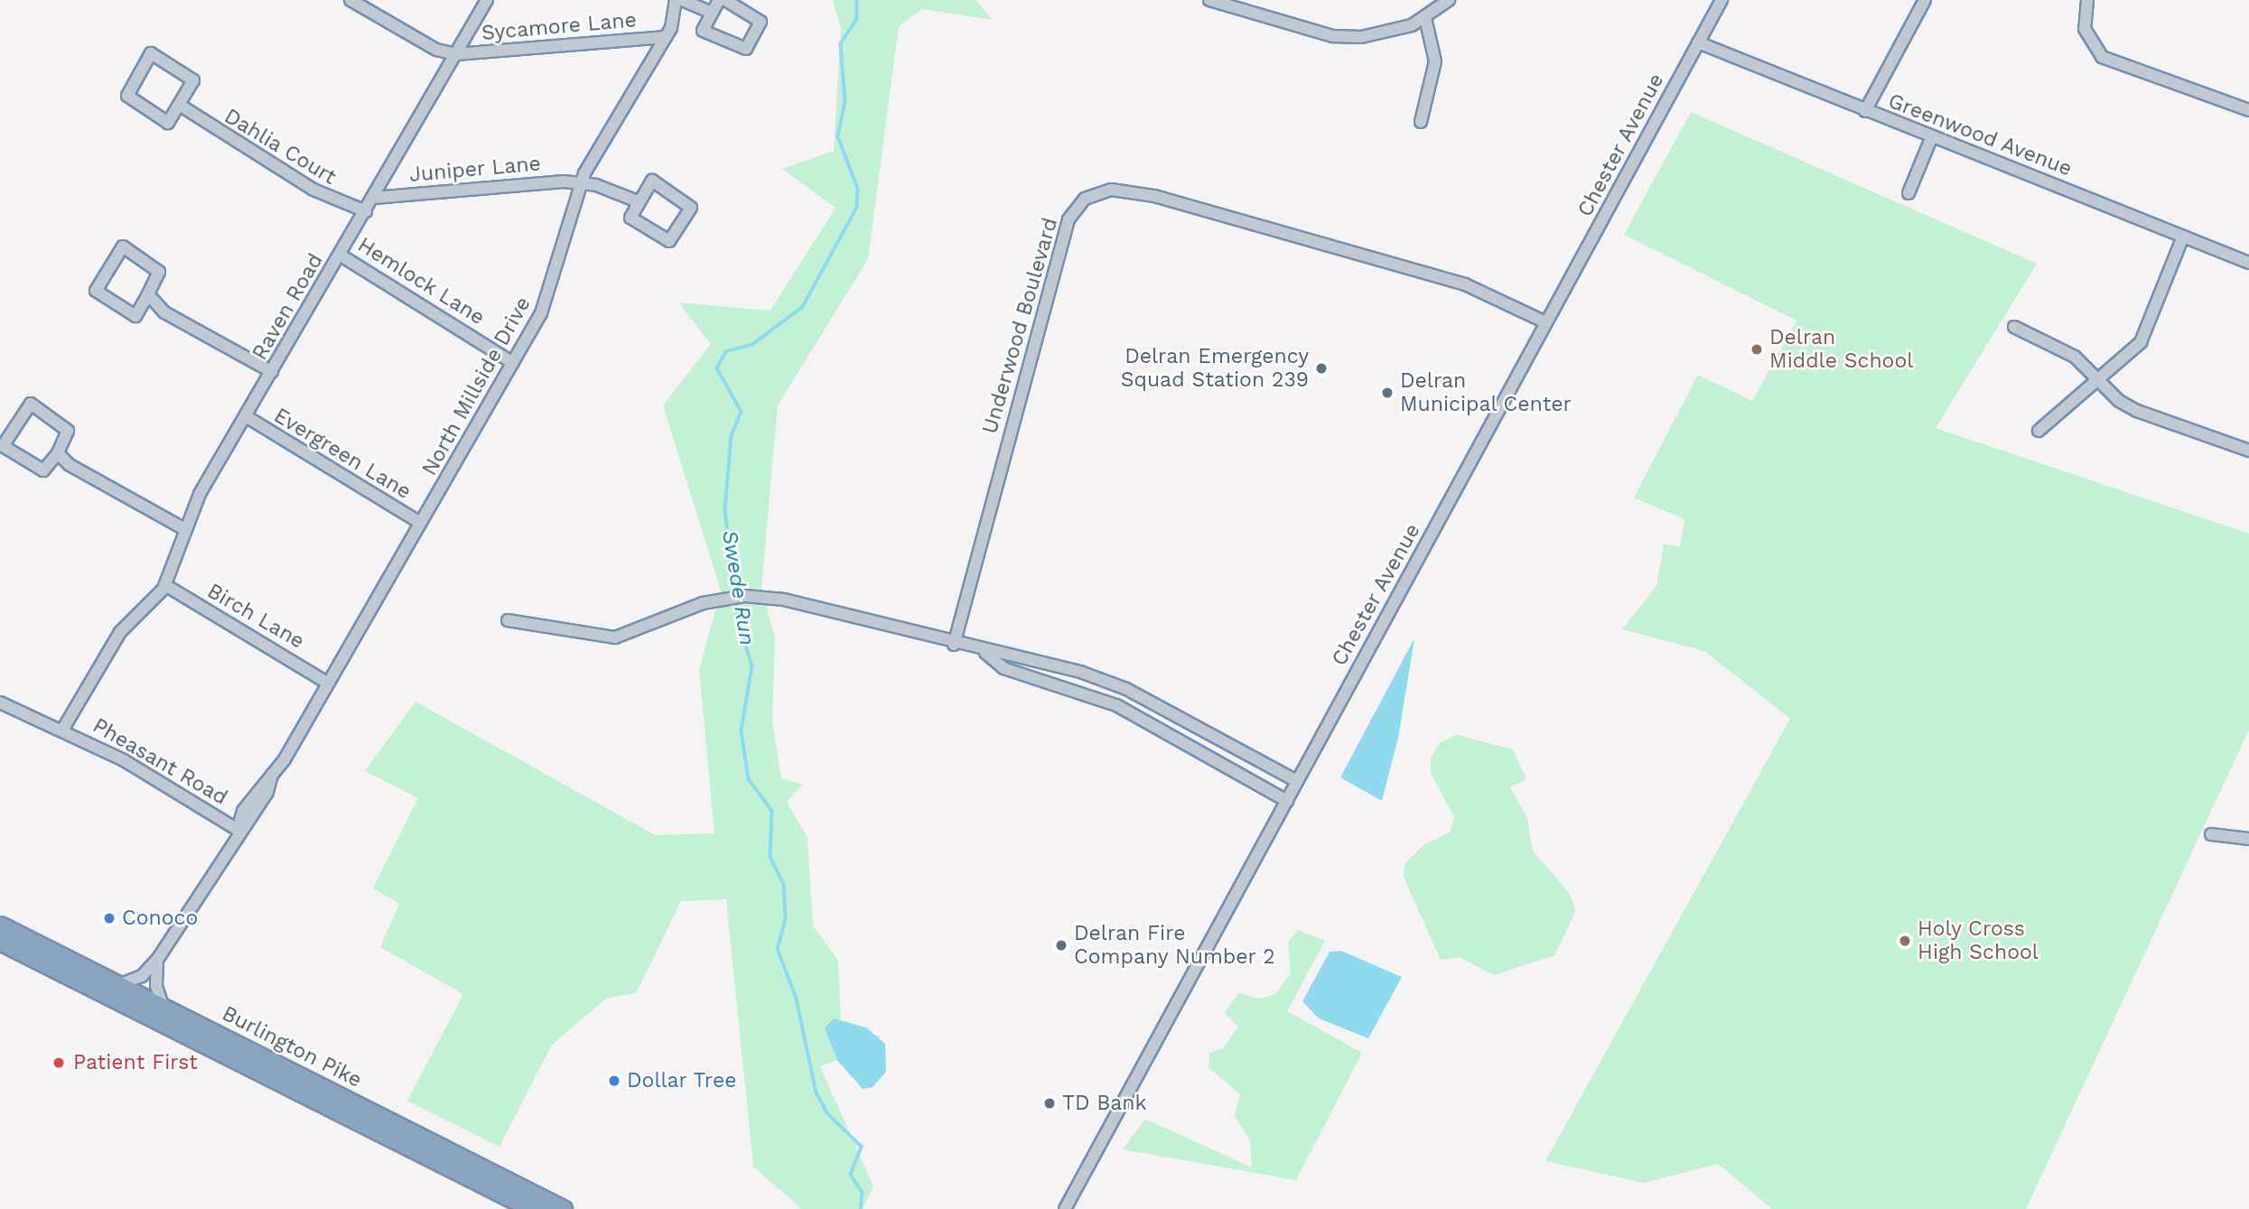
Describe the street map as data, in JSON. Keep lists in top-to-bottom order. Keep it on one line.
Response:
{"streets":{"highway":["Burlington Pike"],"street":["Sycamore Lane","Greenwood Avenue","Chester Avenue","Dahlia Court","Juniper Lane","Hemlock Lane","Raven Road","Underwood Boulevard","North Millside Drive","Evergreen Lane","Birch Lane","Pheasant Road"]},"crossings":[["Sycamore Lane","Raven Road"],["Sycamore Lane","North Millside Drive"],["Greenwood Avenue","Chester Avenue"],["Chester Avenue","Underwood Boulevard"],["Dahlia Court","Raven Road"],["Juniper Lane","Raven Road"],["Juniper Lane","North Millside Drive"],["Hemlock Lane","Raven Road"],["Hemlock Lane","North Millside Drive"],["Raven Road","Evergreen Lane"],["Raven Road","Birch Lane"],["Raven Road","Pheasant Road"],["North Millside Drive","Evergreen Lane"],["North Millside Drive","Birch Lane"],["North Millside Drive","Pheasant Road"],["North Millside Drive","Burlington Pike"],["Birch Lane","Pheasant Road"]],"water":["Swede Run"],"places":["Delran Middle School","Delran Emergency Squad Station 239","Delran Municipal Center","Conoco","Holy Cross High School","Delran Fire Company Number 2","Patient First","Dollar Tree","TD Bank"]}
